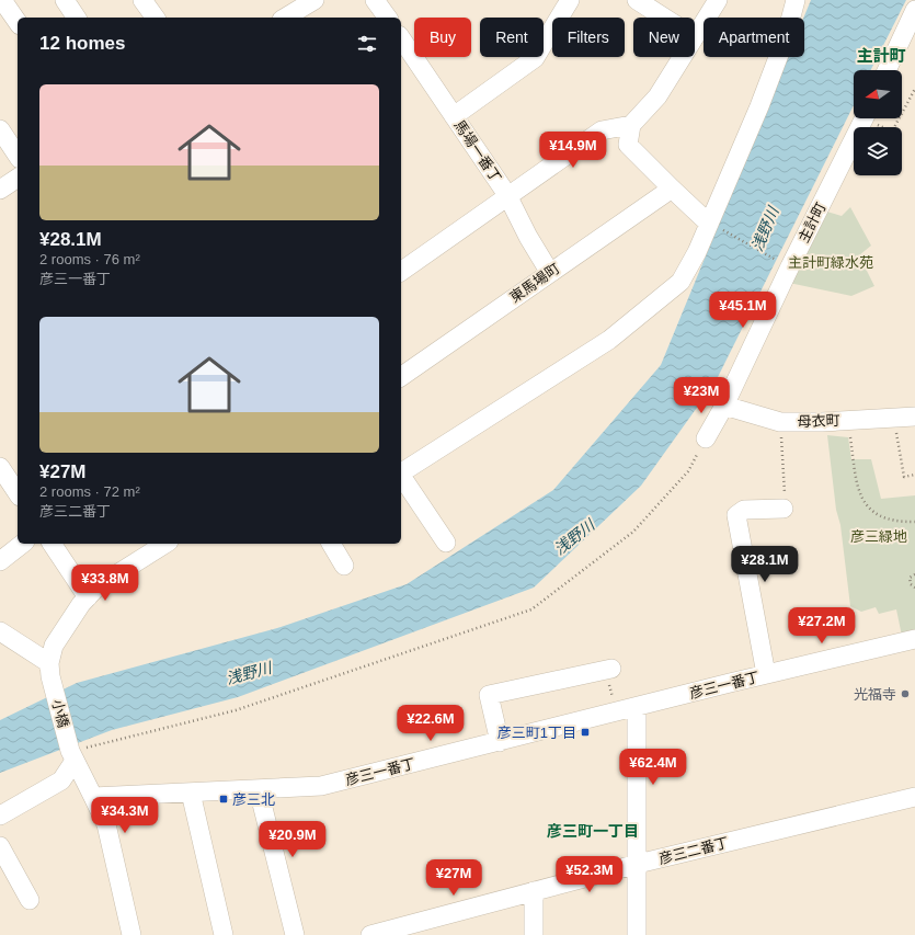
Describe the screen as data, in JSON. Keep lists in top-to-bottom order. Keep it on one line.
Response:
{"streets":{"street":["馬場一番丁","主計町","東馬場町","母衣町","彦三一番丁","小橋","彦三二番丁"]},"crossings":[["馬場一番丁","東馬場町"],["主計町","母衣町"],["彦三一番丁","小橋"]],"districts":["主計町","彦三町一丁目"],"water":["浅野川"],"parks":["主計町緑水苑","彦三緑地"],"places":{"other":["光福寺"],"transit":["彦三町1丁目","彦三北"]},"north":"left","page":{"chip":["Buy","Rent","Filters","New","Apartment"],"heading":"12 homes","list":[{"name":"¥28.1M","note":"2 rooms · 76 m² · 彦三一番丁"},{"name":"¥27M","note":"2 rooms · 72 m² · 彦三二番丁"}],"price":["¥14.9M","¥45.1M","¥23M","¥28.1M","¥33.8M","¥27.2M","¥22.6M","¥62.4M","¥34.3M","¥20.9M","¥52.3M","¥27M"]}}
